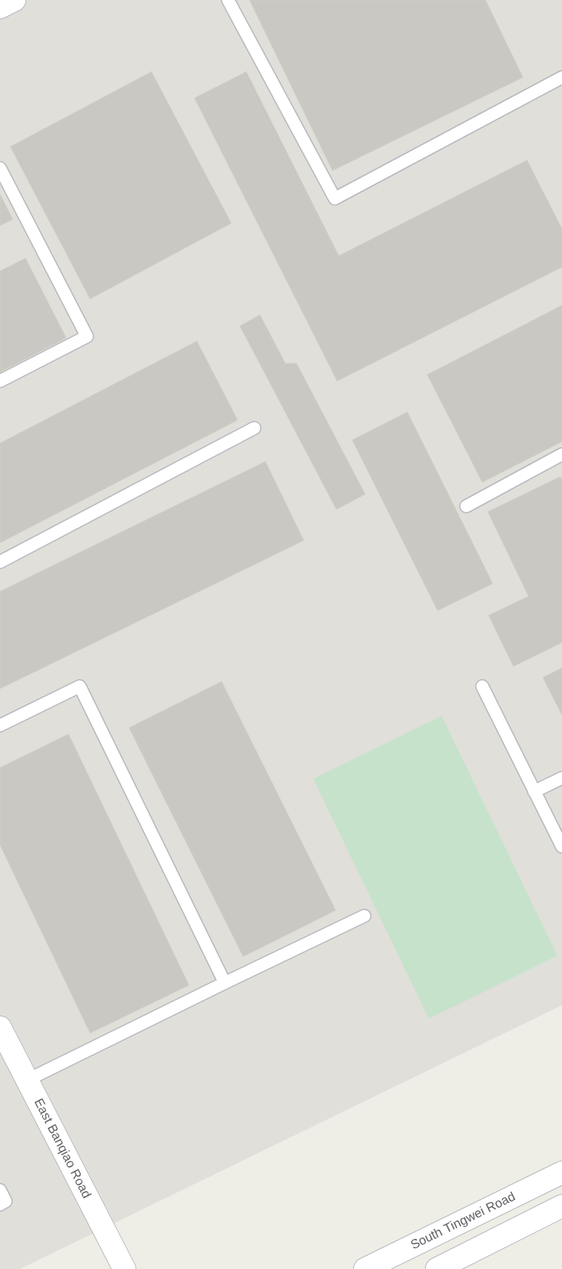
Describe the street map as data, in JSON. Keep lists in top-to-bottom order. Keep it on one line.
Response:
{"streets":{"main road":["East Banqiao Road","South Tingwei Road"]}}
